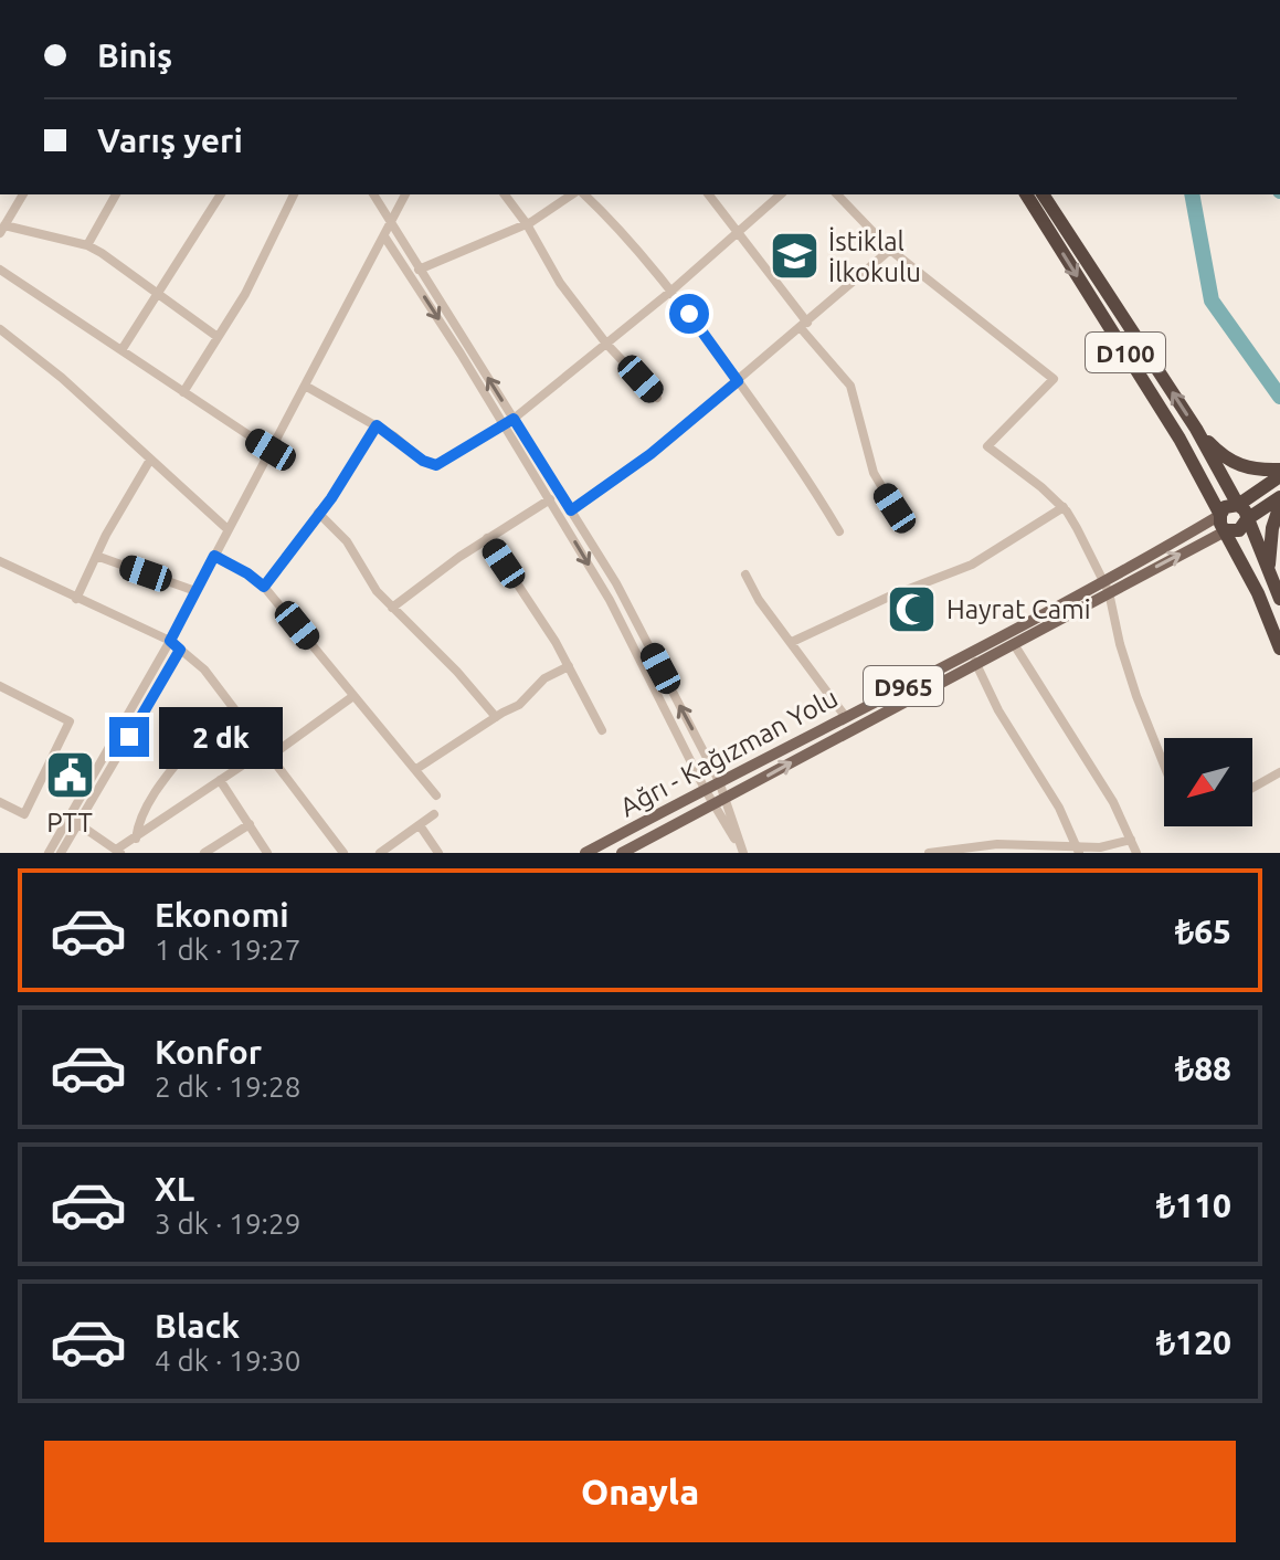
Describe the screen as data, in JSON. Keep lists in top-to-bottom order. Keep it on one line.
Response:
{"streets":{"highway":["D100"],"main road":["D965","Ağrı - Kağızman Yolu"]},"crossings":[["D100","Ağrı - Kağızman Yolu"]],"places":{"school or university":["İstiklal İlkokulu"],"mosque":["Hayrat Cami"],"public building":["PTT"]},"north":"bottom left","page":{"banner":["Biniş","Varış yeri"],"bubble":"2 dk","list":[{"name":"Ekonomi","note":"1 dk · 19:27","value":"₺65"},{"name":"Konfor","note":"2 dk · 19:28","value":"₺88"},{"name":"XL","note":"3 dk · 19:29","value":"₺110"},{"name":"Black","note":"4 dk · 19:30","value":"₺120"}],"buttons":"Onayla"}}
